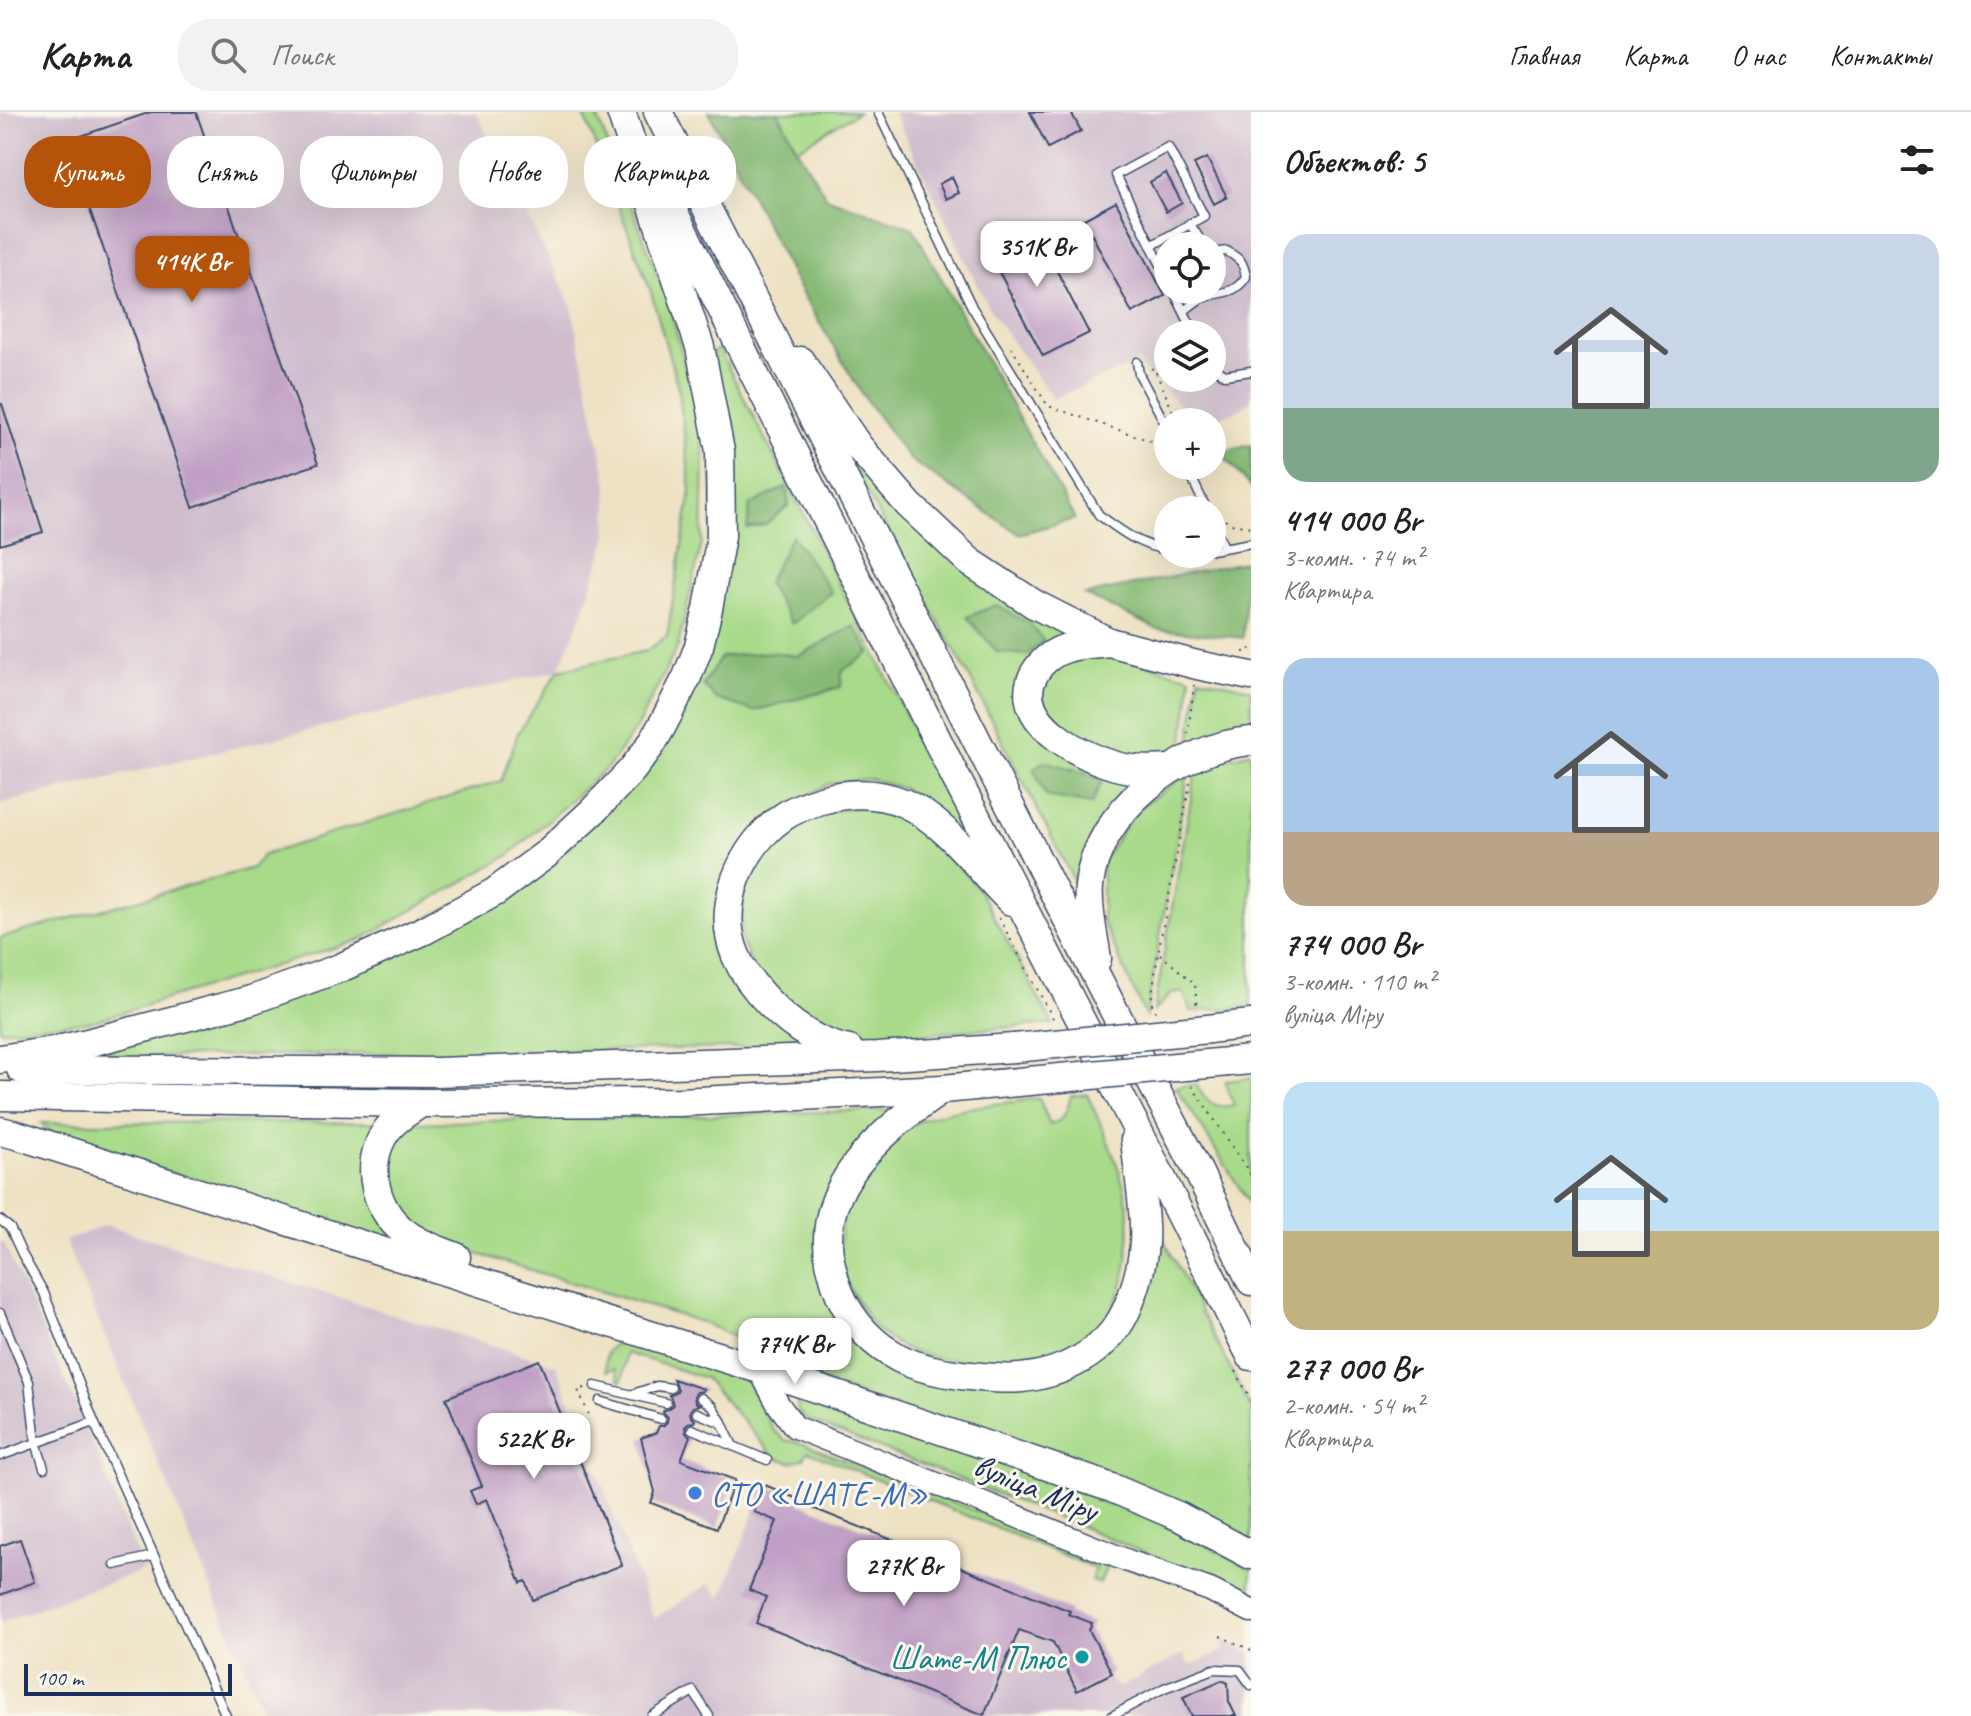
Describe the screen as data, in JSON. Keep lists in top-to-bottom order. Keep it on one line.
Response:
{"streets":{"street":["вуліца Міру"]},"places":["СТО «ШАТЕ-М»","Шате-М Плюс"],"scale_bar":"100 m","page":{"header":"Карта","search":"Поиск","nav":["Главная","Карта","О нас","Контакты"],"heading":"Объектов: 5","chip":["Купить","Снять","Фильтры","Новое","Квартира"],"list":[{"name":"414 000 Br","note":"3-комн. · 74 m² · Квартира"},{"name":"774 000 Br","note":"3-комн. · 110 m² · вуліца Міру"},{"name":"277 000 Br","note":"2-комн. · 54 m² · Квартира"}],"price":["351K Br","414K Br","774K Br","522K Br","277K Br"],"map_buttons":["+","−"],"scale":"100 m"}}
